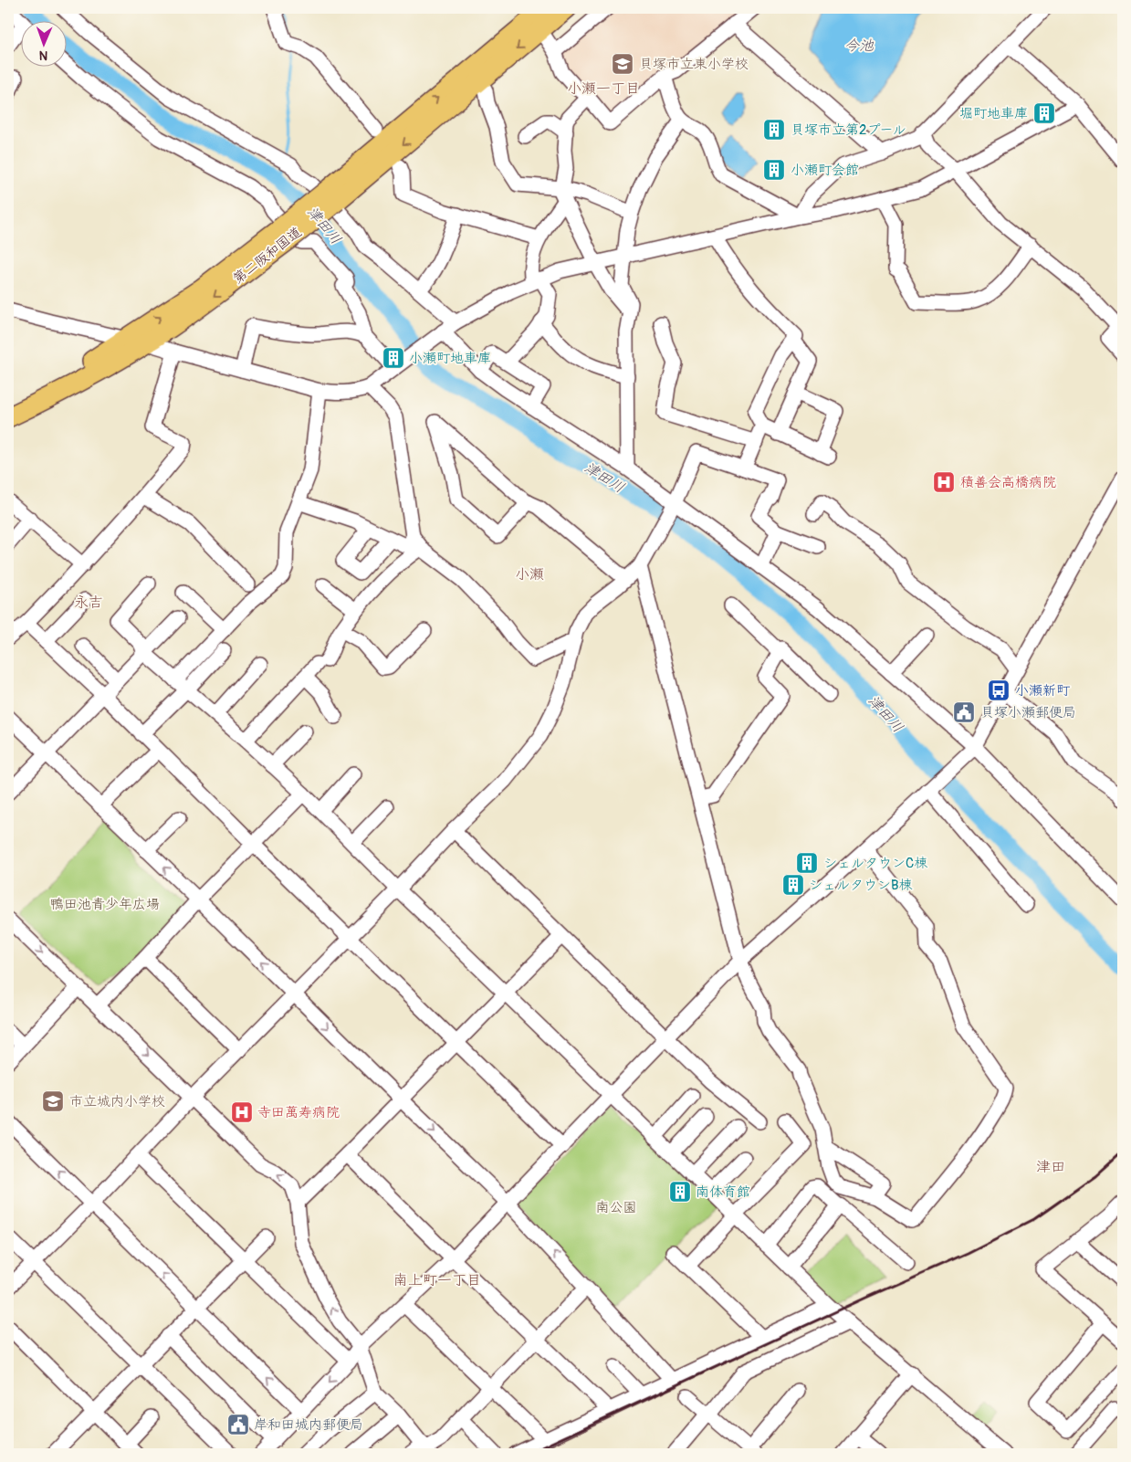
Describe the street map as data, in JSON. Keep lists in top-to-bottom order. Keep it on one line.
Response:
{"streets":{"highway":["第二阪和国道"]},"districts":["小瀬一丁目","小瀬","永吉","津田","南上町一丁目"],"water":["今池","津田川"],"parks":["鴨田池青少年広場","南公園"],"places":{"school or university":["貝塚市立東小学校","市立城内小学校"],"building":["堀町地車庫","貝塚市立第2プール","小瀬町会館","小瀬町地車庫","シェルタウンC棟","シェルタウンB棟","南体育館"],"hospital":["積善会高橋病院","寺田萬寿病院"],"bus stop":["小瀬新町"],"public building":["貝塚小瀬郵便局","岸和田城内郵便局"]},"north":"bottom"}
